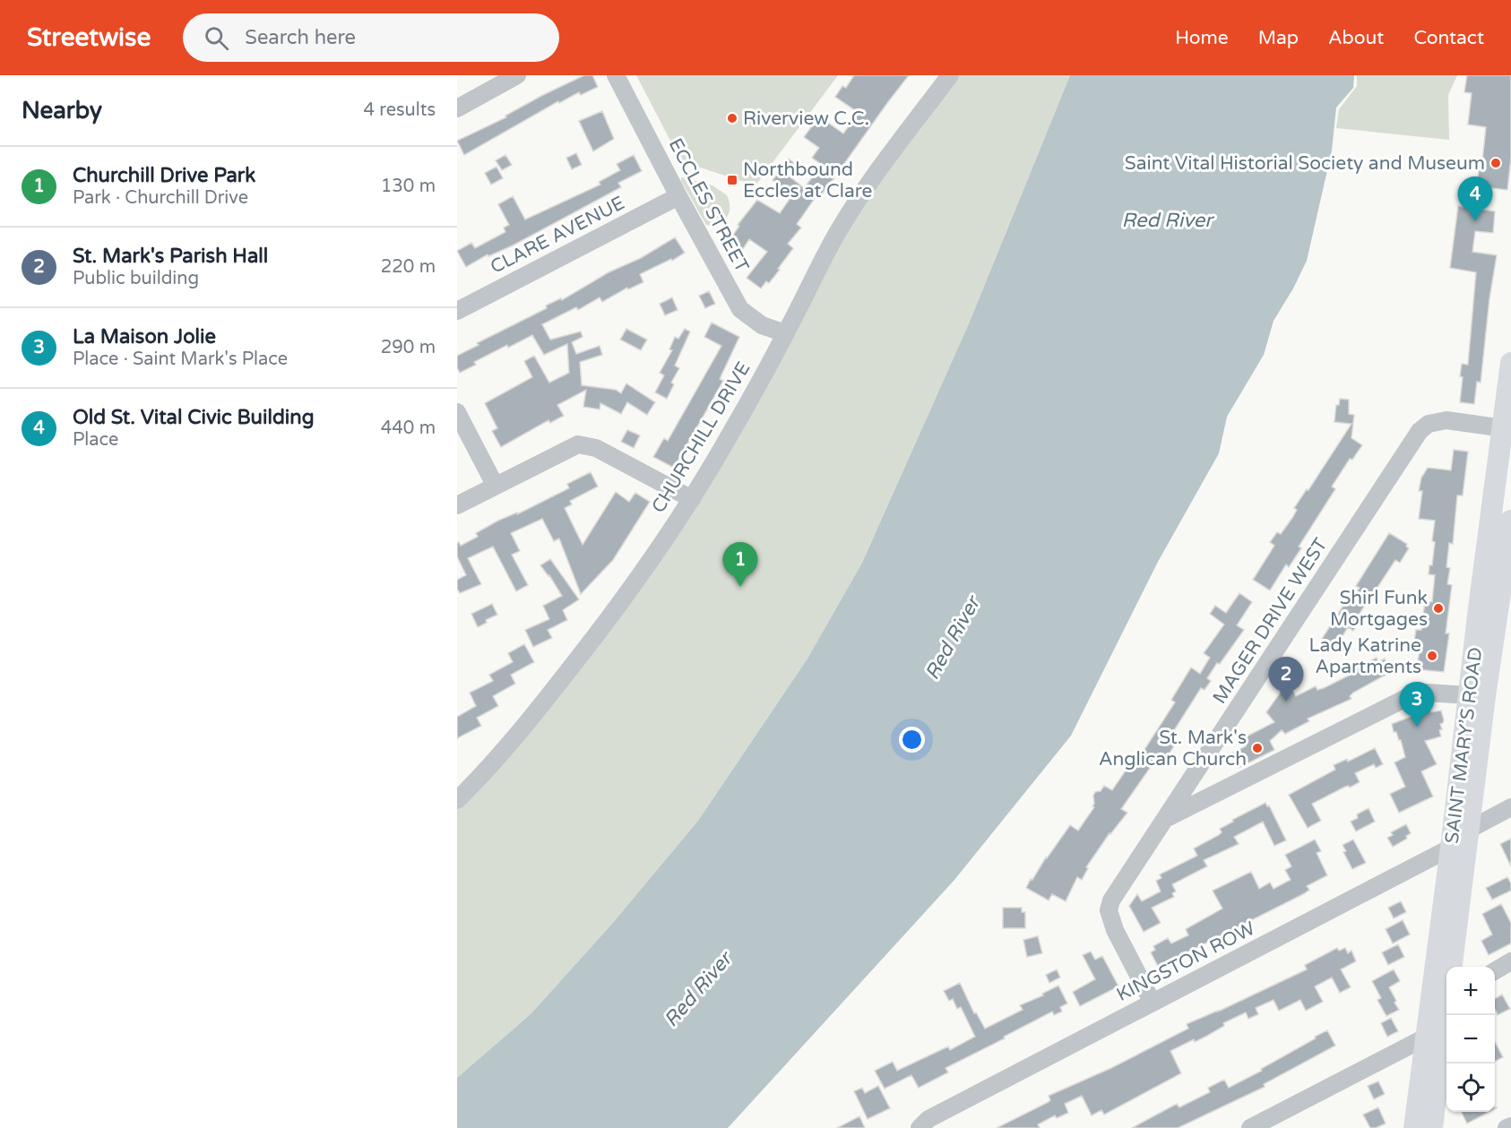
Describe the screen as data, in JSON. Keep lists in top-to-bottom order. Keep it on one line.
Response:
{"streets":{"main road":["SAINT MARY’S ROAD"],"street":["ECCLES STREET","CLARE AVENUE","CHURCHILL DRIVE","MAGER DRIVE WEST","KINGSTON ROW"]},"crossings":[["ECCLES STREET","CLARE AVENUE"],["ECCLES STREET","CHURCHILL DRIVE"],["MAGER DRIVE WEST","SAINT MARY’S ROAD"],["MAGER DRIVE WEST","KINGSTON ROW"],["SAINT MARY’S ROAD","KINGSTON ROW"]],"water":["Red River"],"places":{"other":["Riverview C.C.","Saint Vital Historial Society and Museum","Shirl Funk Mortgages","Lady Katrine Apartments","St. Mark's Anglican Church"],"transit":["Northbound Eccles at Clare"]},"page":{"header":"Streetwise","search":"Search here","nav":["Home","Map","About","Contact"],"heading":["Nearby","4 results"],"list":[{"mark":"1","name":"Churchill Drive Park","note":"Park · Churchill Drive","value":"130 m"},{"mark":"2","name":"St. Mark's Parish Hall","note":"Public building","value":"220 m"},{"mark":"3","name":"La Maison Jolie","note":"Place · Saint Mark's Place","value":"290 m"},{"mark":"4","name":"Old St. Vital Civic Building","note":"Place","value":"440 m"}],"pins":["4","1","2","3"],"map_buttons":["+","−"]}}
